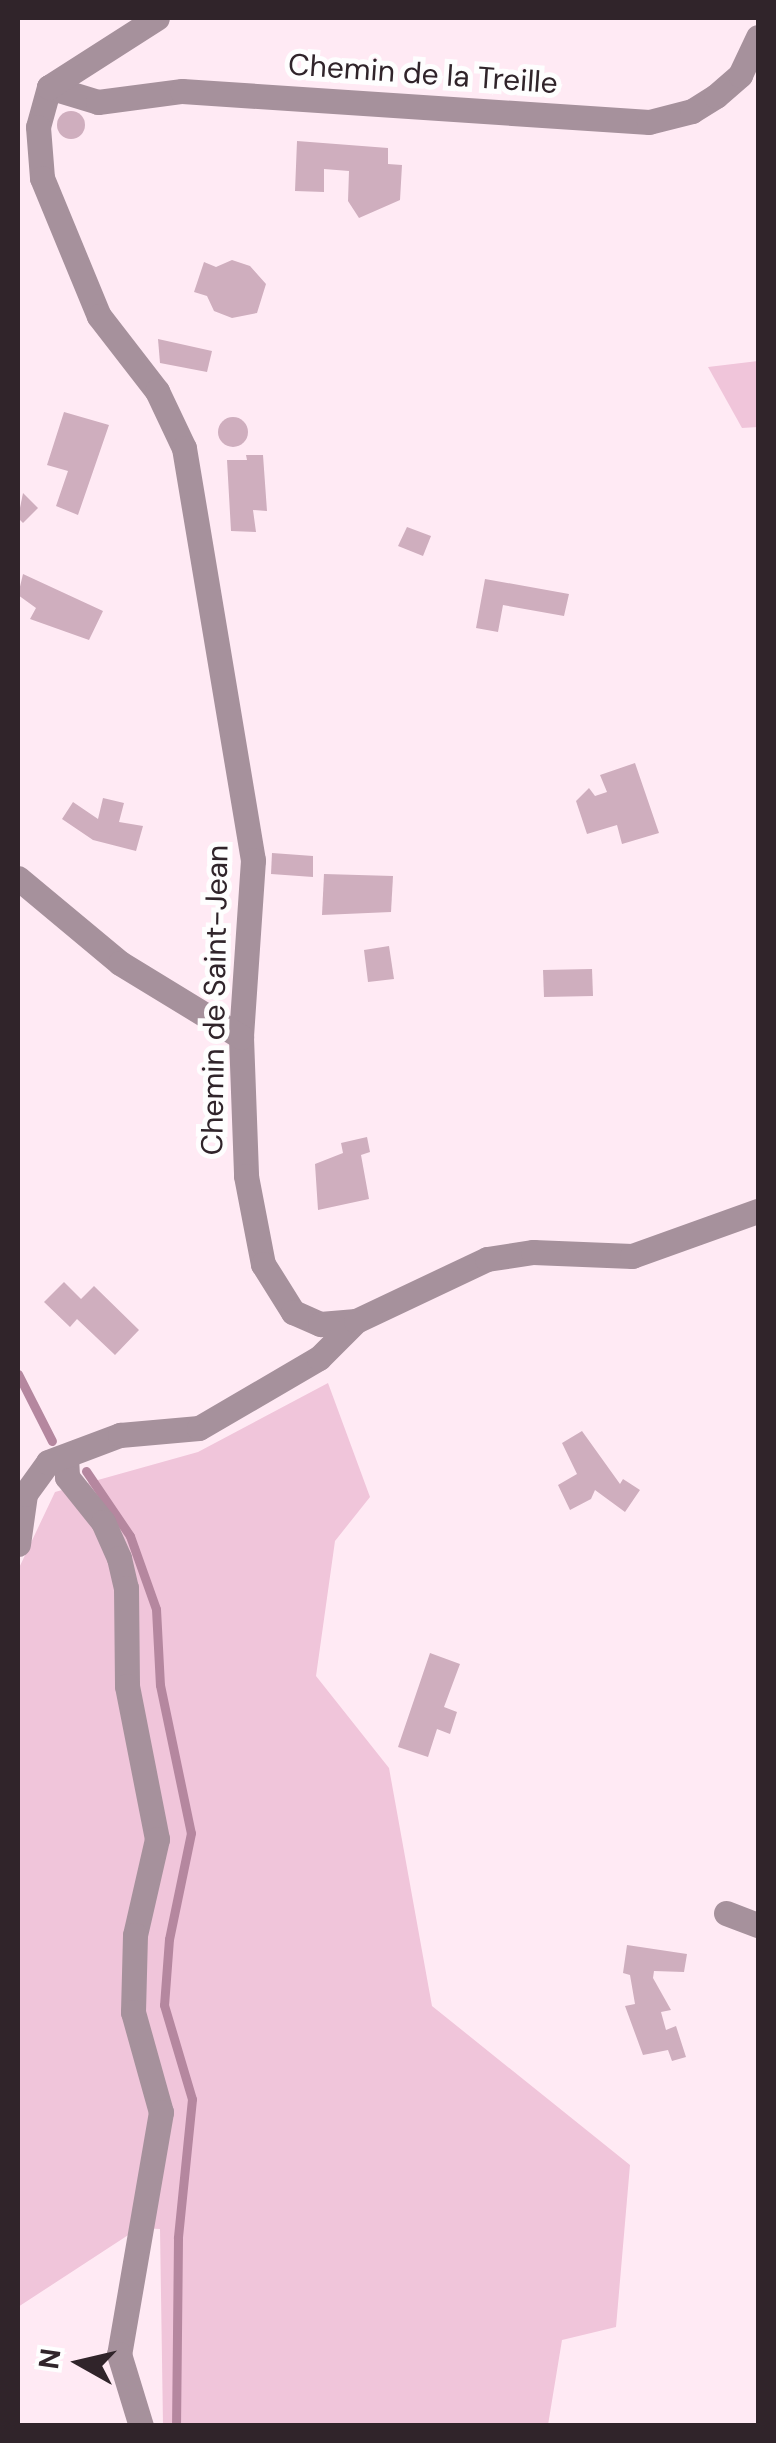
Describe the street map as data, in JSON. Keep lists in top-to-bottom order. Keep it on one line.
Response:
{"streets":{"street":["Chemin de la Treille","Chemin de Saint-Jean"]},"crossings":[["Chemin de la Treille","Chemin de Saint-Jean"]],"north":"left"}
